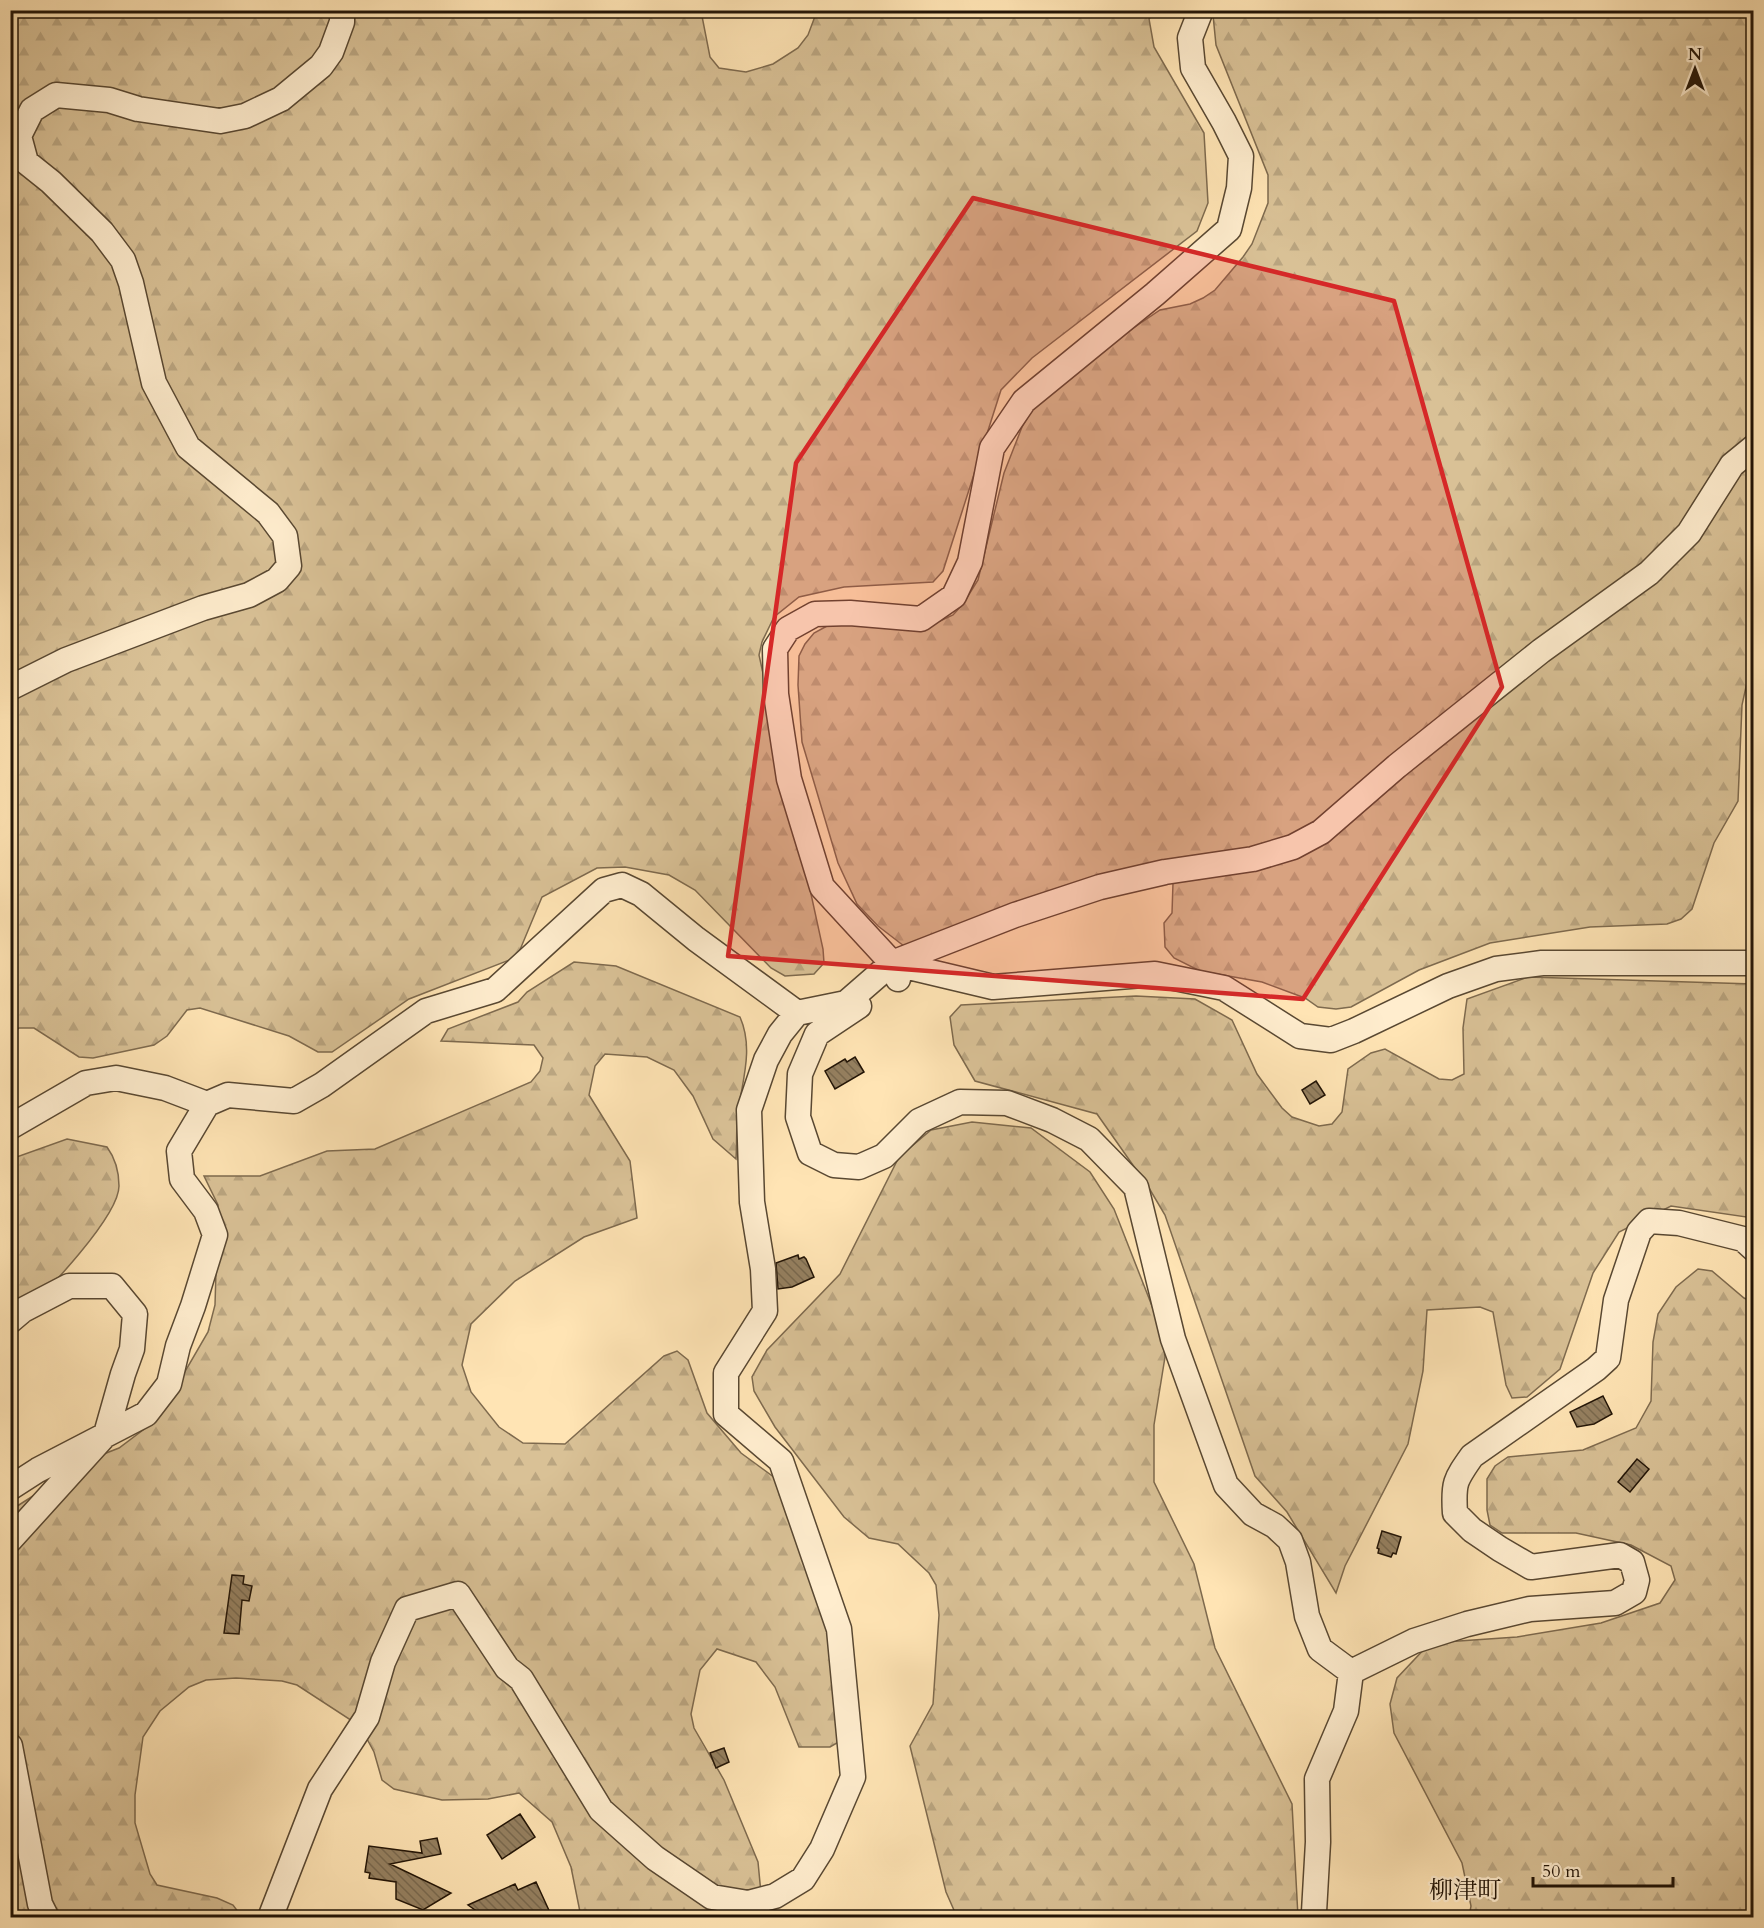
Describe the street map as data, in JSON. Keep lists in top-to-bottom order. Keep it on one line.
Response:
{"districts":["柳津町"],"scale_bar":"50 m","north":"top"}
